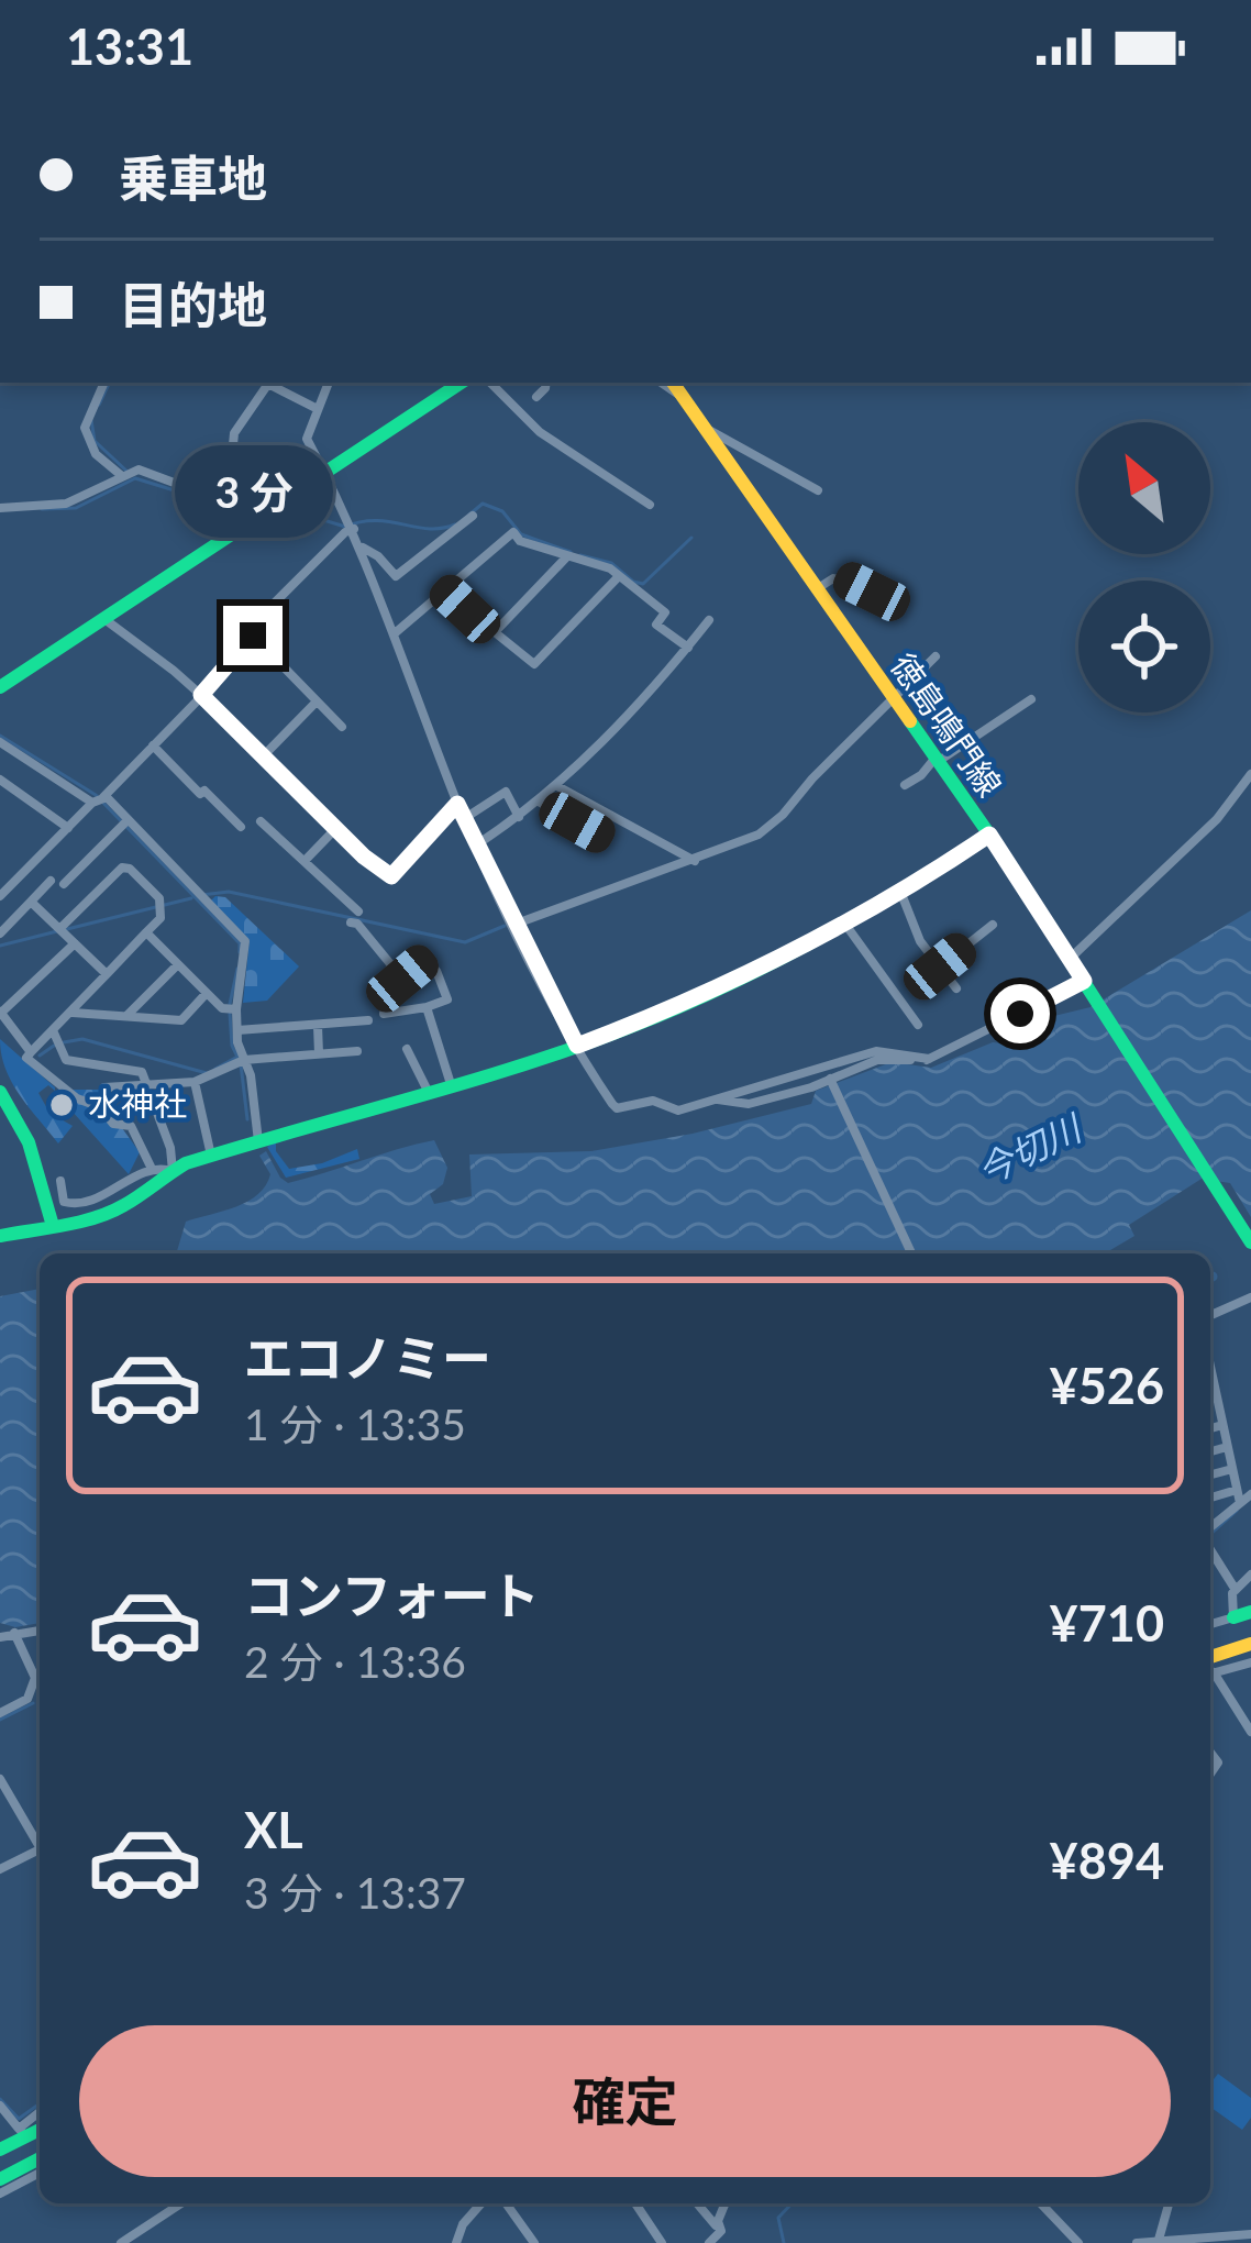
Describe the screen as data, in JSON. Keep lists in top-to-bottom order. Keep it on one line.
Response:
{"streets":{"main road":["徳島鳴門線"]},"water":["今切川"],"places":["水神社"],"north":"top left","page":{"status":"13:31","banner":["乗車地","目的地"],"bubble":"3 分","list":[{"name":"エコノミー","note":"1 分 · 13:35","value":"¥526"},{"name":"コンフォート","note":"2 分 · 13:36","value":"¥710"},{"name":"XL","note":"3 分 · 13:37","value":"¥894"}],"buttons":"確定"}}
